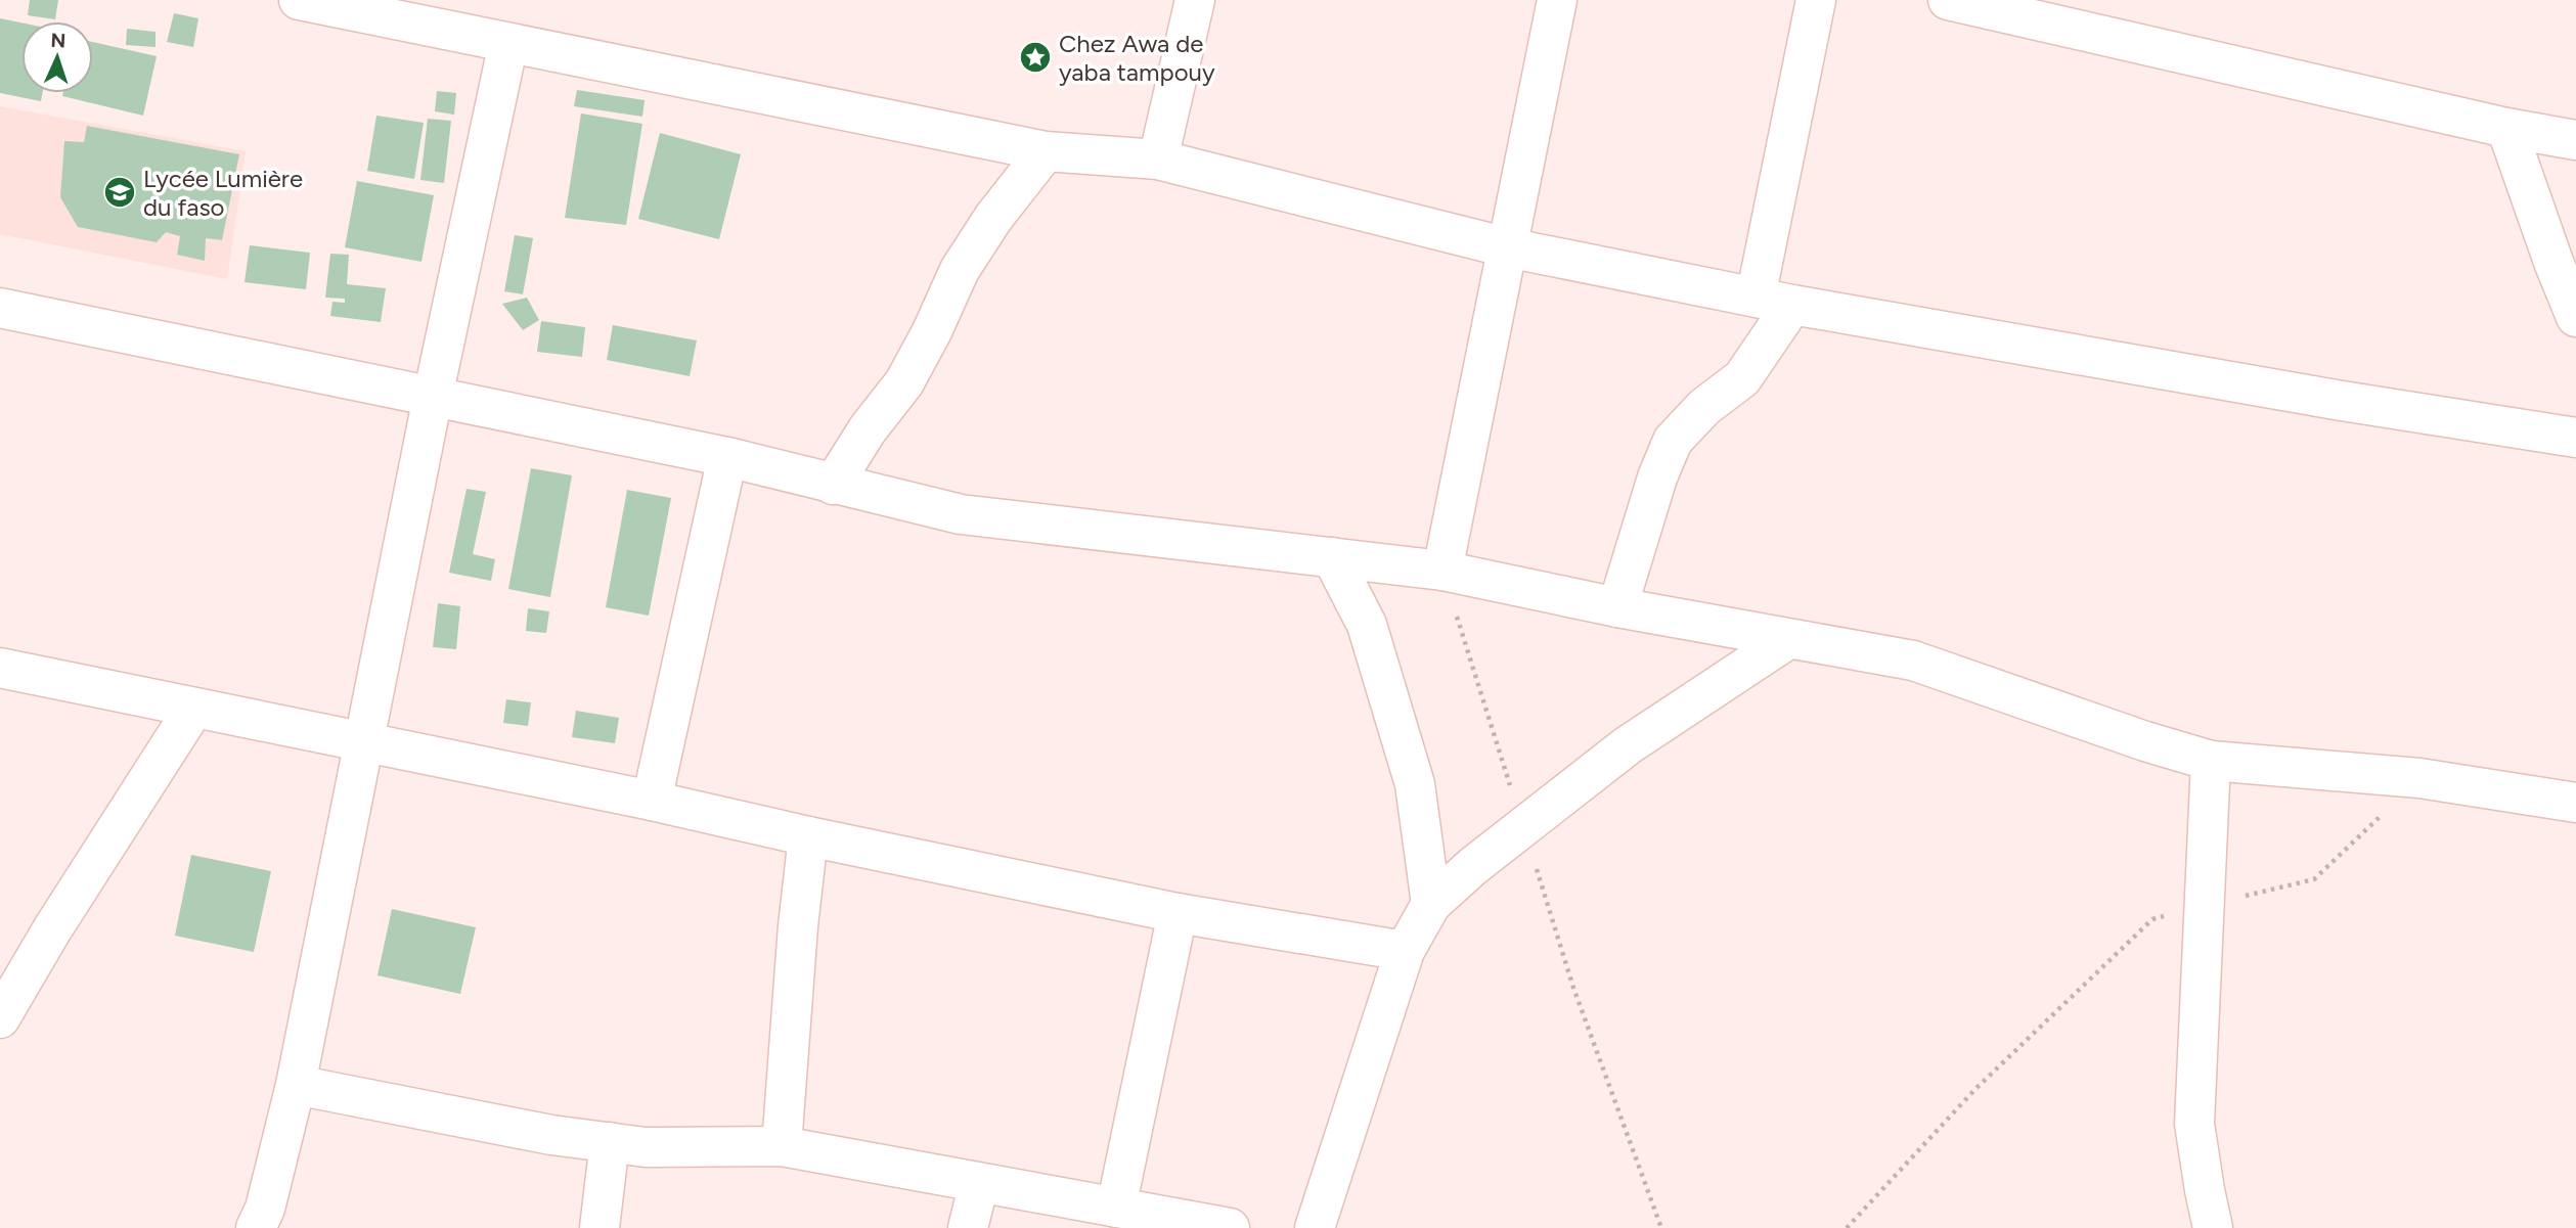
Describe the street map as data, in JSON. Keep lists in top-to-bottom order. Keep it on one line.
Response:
{"places":{"place":["Chez Awa de yaba tampouy"],"school or university":["Lycée Lumière du faso"]},"north":"top"}
